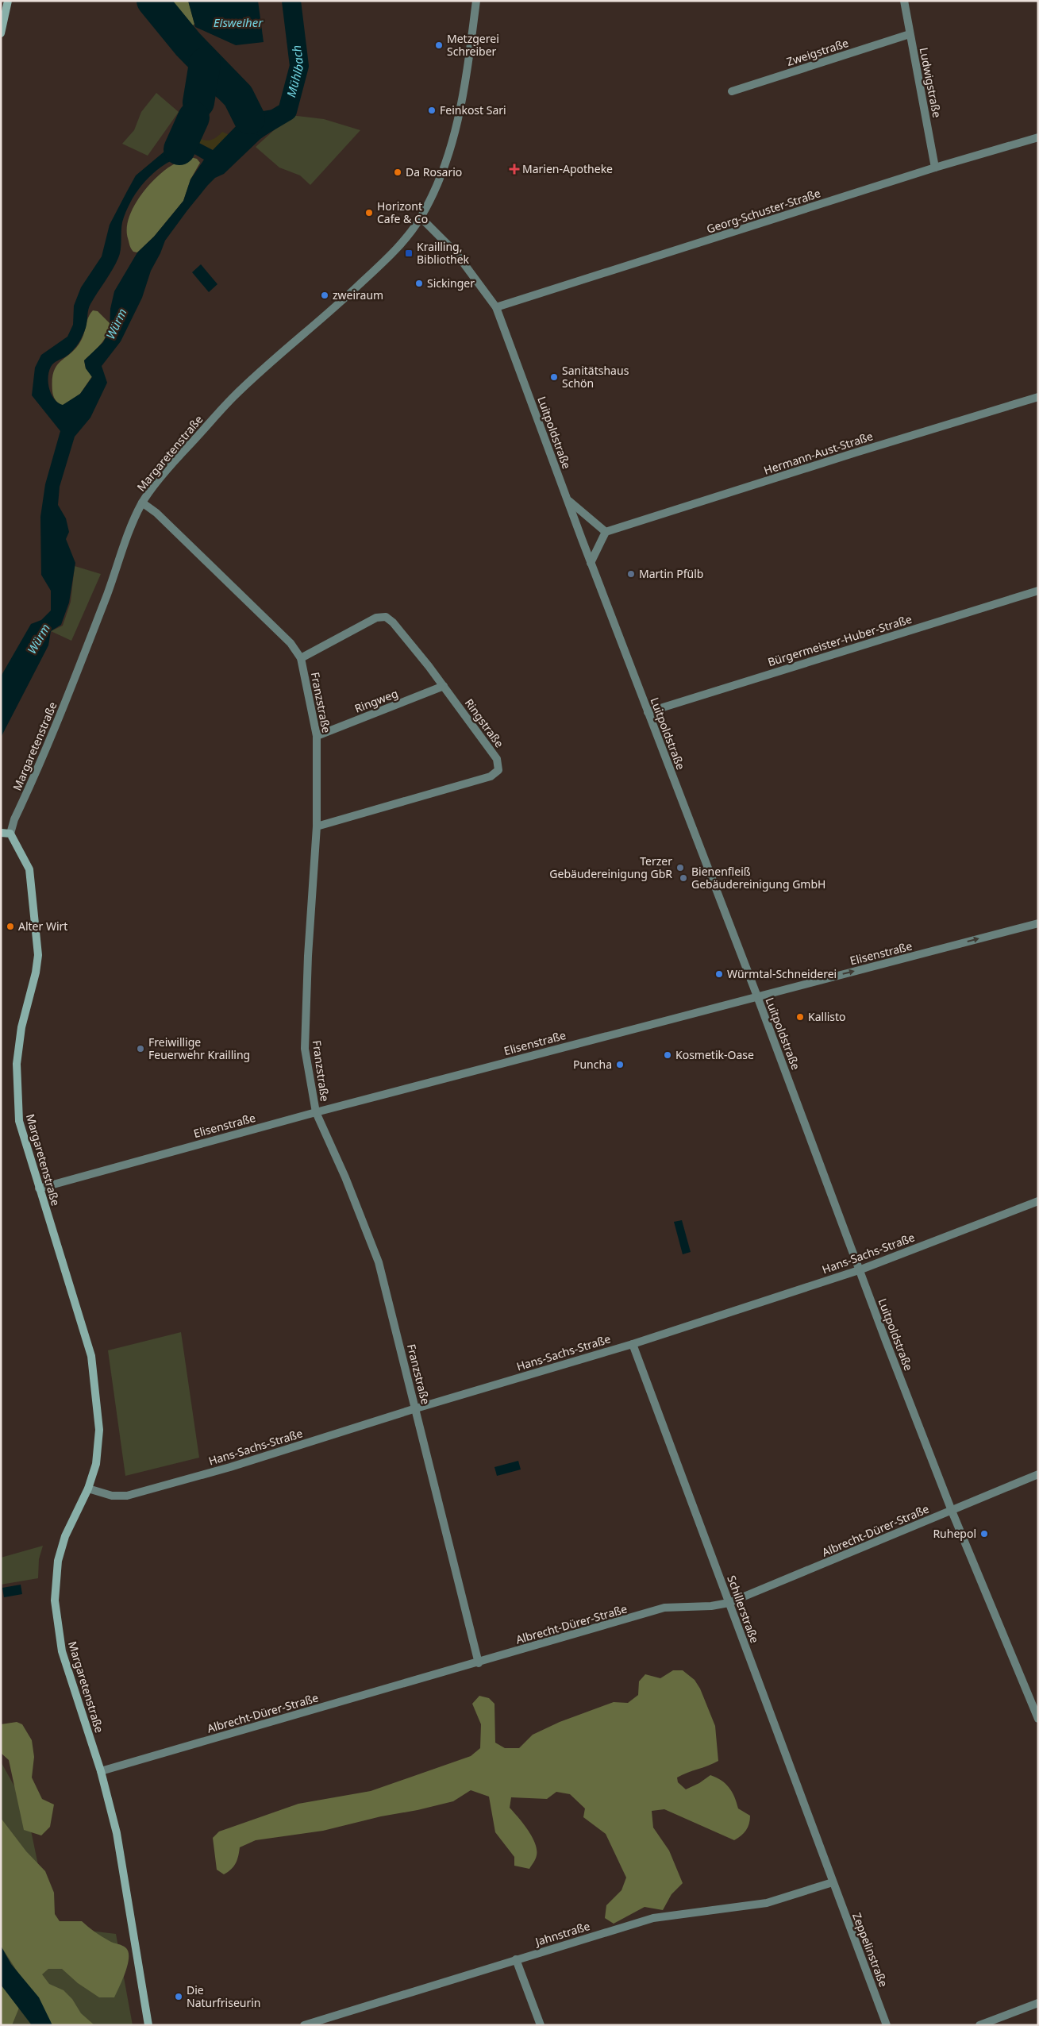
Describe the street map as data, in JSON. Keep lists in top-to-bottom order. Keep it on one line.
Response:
{"streets":{"street":["Zweigstraße","Ludwigstraße","Georg-Schuster-Straße","Luitpoldstraße","Margaretenstraße","Hermann-Aust-Straße","Bürgermeister-Huber-Straße","Ringweg","Franzstraße","Ringstraße","Elisenstraße","Hans-Sachs-Straße","Albrecht-Dürer-Straße","Schillerstraße","Jahnstraße","Zeppelinstraße"]},"crossings":[["Zweigstraße","Ludwigstraße"],["Ludwigstraße","Georg-Schuster-Straße"],["Georg-Schuster-Straße","Luitpoldstraße"],["Luitpoldstraße","Margaretenstraße"],["Luitpoldstraße","Bürgermeister-Huber-Straße"],["Luitpoldstraße","Elisenstraße"],["Luitpoldstraße","Hans-Sachs-Straße"],["Luitpoldstraße","Albrecht-Dürer-Straße"],["Margaretenstraße","Franzstraße"],["Margaretenstraße","Elisenstraße"],["Margaretenstraße","Hans-Sachs-Straße"],["Margaretenstraße","Albrecht-Dürer-Straße"],["Ringweg","Franzstraße"],["Ringweg","Ringstraße"],["Franzstraße","Ringstraße"],["Franzstraße","Elisenstraße"],["Franzstraße","Hans-Sachs-Straße"],["Franzstraße","Albrecht-Dürer-Straße"],["Hans-Sachs-Straße","Schillerstraße"],["Albrecht-Dürer-Straße","Schillerstraße"],["Schillerstraße","Jahnstraße"],["Schillerstraße","Zeppelinstraße"],["Jahnstraße","Zeppelinstraße"]],"water":["Eisweiher","Mühlbach","Würm"],"places":{"other":["Metzgerei Schreiber","Feinkost Sari","Da Rosario","Horizont Cafe & Co","Sickinger","zweiraum","Sanitätshaus Schön","Martin Pfülb","Terzer Gebäudereinigung GbR","Bienenfleiß Gebäudereinigung GmbH","Alter Wirt","Würmtal-Schneiderei","Kallisto","Freiwillige Feuerwehr Krailling","Kosmetik-Oase","Puncha","Ruhepol","Die Naturfriseurin"],"health":["Marien-Apotheke"],"transit":["Krailling, Bibliothek"]}}
